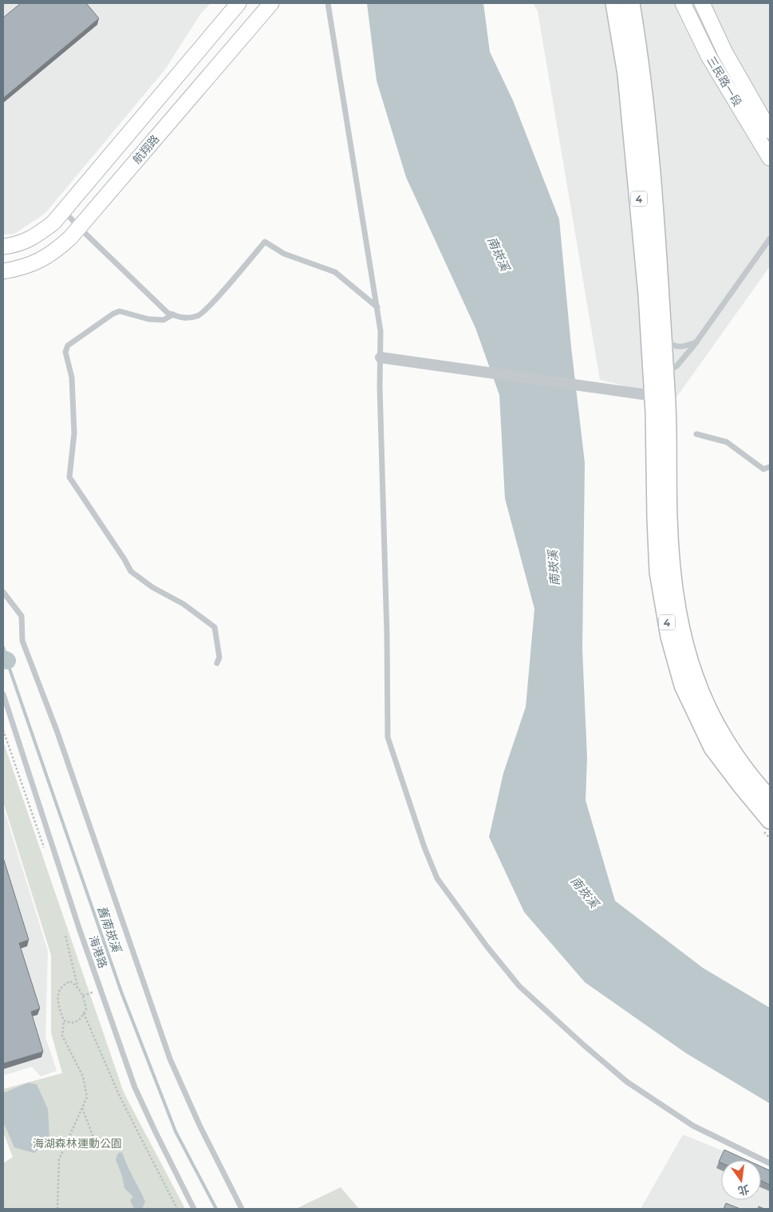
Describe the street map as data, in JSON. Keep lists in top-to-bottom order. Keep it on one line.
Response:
{"streets":{"main road":["4"],"street":["三民路一段","航翔路"],"lane":["海港路"]},"water":["南崁溪","舊南崁溪"],"parks":["海湖森林運動公園"],"north":"bottom"}
